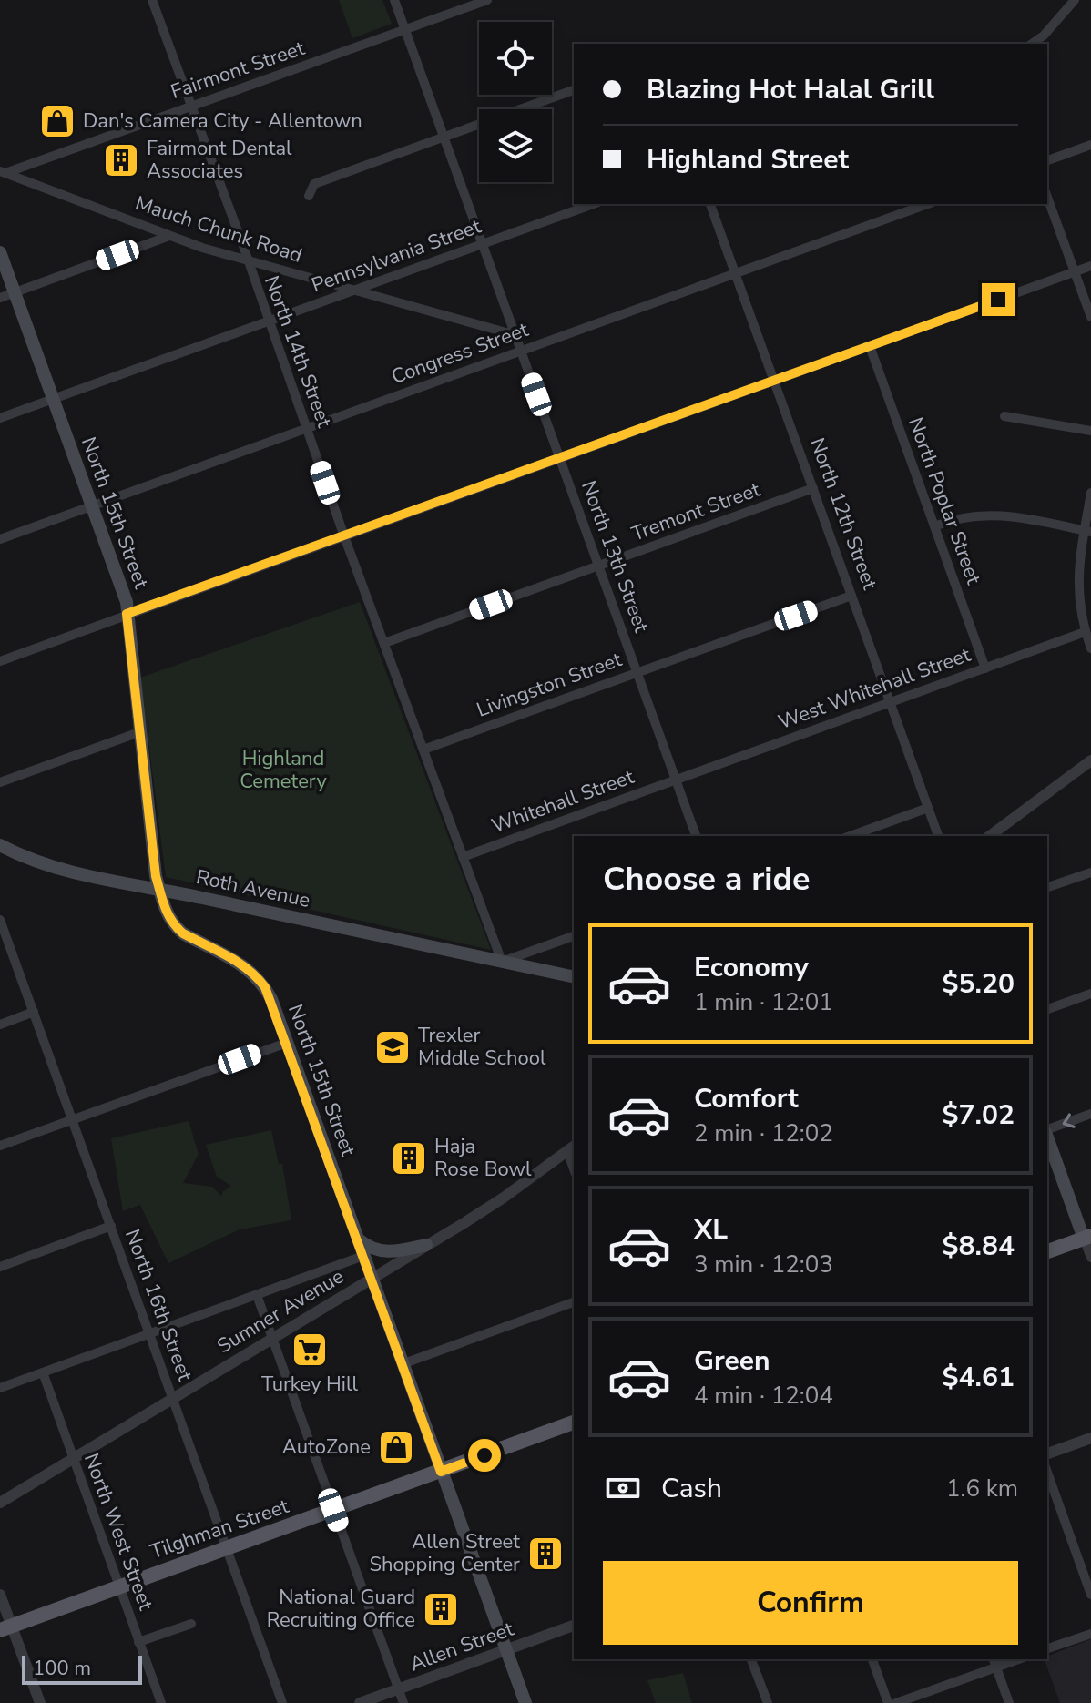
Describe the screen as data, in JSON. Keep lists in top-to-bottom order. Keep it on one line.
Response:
{"streets":{"main road":["North 15th Street","Roth Avenue","Tilghman Street"],"street":["Fairmont Street","Mauch Chunk Road","Pennsylvania Street","North 14th Street","Congress Street","North Poplar Street","Tremont Street","North 12th Street","North 13th Street","Livingston Street","West Whitehall Street","Whitehall Street","North 16th Street","Sumner Avenue","North West Street","Allen Street"]},"crossings":[["Fairmont Street","Mauch Chunk Road"],["Fairmont Street","North 14th Street"],["Fairmont Street","North 13th Street"],["Mauch Chunk Road","Pennsylvania Street"],["Mauch Chunk Road","North 14th Street"],["Mauch Chunk Road","North 13th Street"],["Pennsylvania Street","North 14th Street"],["Pennsylvania Street","North 15th Street"],["Pennsylvania Street","North 13th Street"],["North 14th Street","Congress Street"],["North 14th Street","Tremont Street"],["North 14th Street","Livingston Street"],["North 14th Street","Whitehall Street"],["North 14th Street","Roth Avenue"],["Congress Street","North 15th Street"],["Congress Street","North 12th Street"],["Congress Street","North 13th Street"],["North Poplar Street","West Whitehall Street"],["Tremont Street","North 12th Street"],["Tremont Street","North 13th Street"],["North 15th Street","Roth Avenue"],["North 15th Street","Sumner Avenue"],["North 15th Street","Tilghman Street"],["North 15th Street","Allen Street"],["North 12th Street","Livingston Street"],["North 12th Street","West Whitehall Street"],["North 13th Street","Livingston Street"],["North 13th Street","West Whitehall Street"],["North 13th Street","Whitehall Street"],["West Whitehall Street","Whitehall Street"],["North 16th Street","Sumner Avenue"],["North 16th Street","Tilghman Street"],["Sumner Avenue","North West Street"],["Tilghman Street","North West Street"]],"parks":["Highland Cemetery"],"places":{"shop":["Dan's Camera City - Allentown","AutoZone"],"building":["Fairmont Dental Associates","Haja Rose Bowl","Allen Street Shopping Center","National Guard Recruiting Office"],"school or university":["Trexler Middle School"],"supermarket":["Turkey Hill"]},"scale_bar":"100 m","page":{"banner":["Blazing Hot Halal Grill","Highland Street"],"heading":"Choose a ride","list":[{"name":"Economy","note":"1 min · 12:01","value":"$5.20"},{"name":"Comfort","note":"2 min · 12:02","value":"$7.02"},{"name":"XL","note":"3 min · 12:03","value":"$8.84"},{"name":"Green","note":"4 min · 12:04","value":"$4.61"}],"pay":["Cash","1.6 km"],"buttons":"Confirm","scale":"100 m"}}
